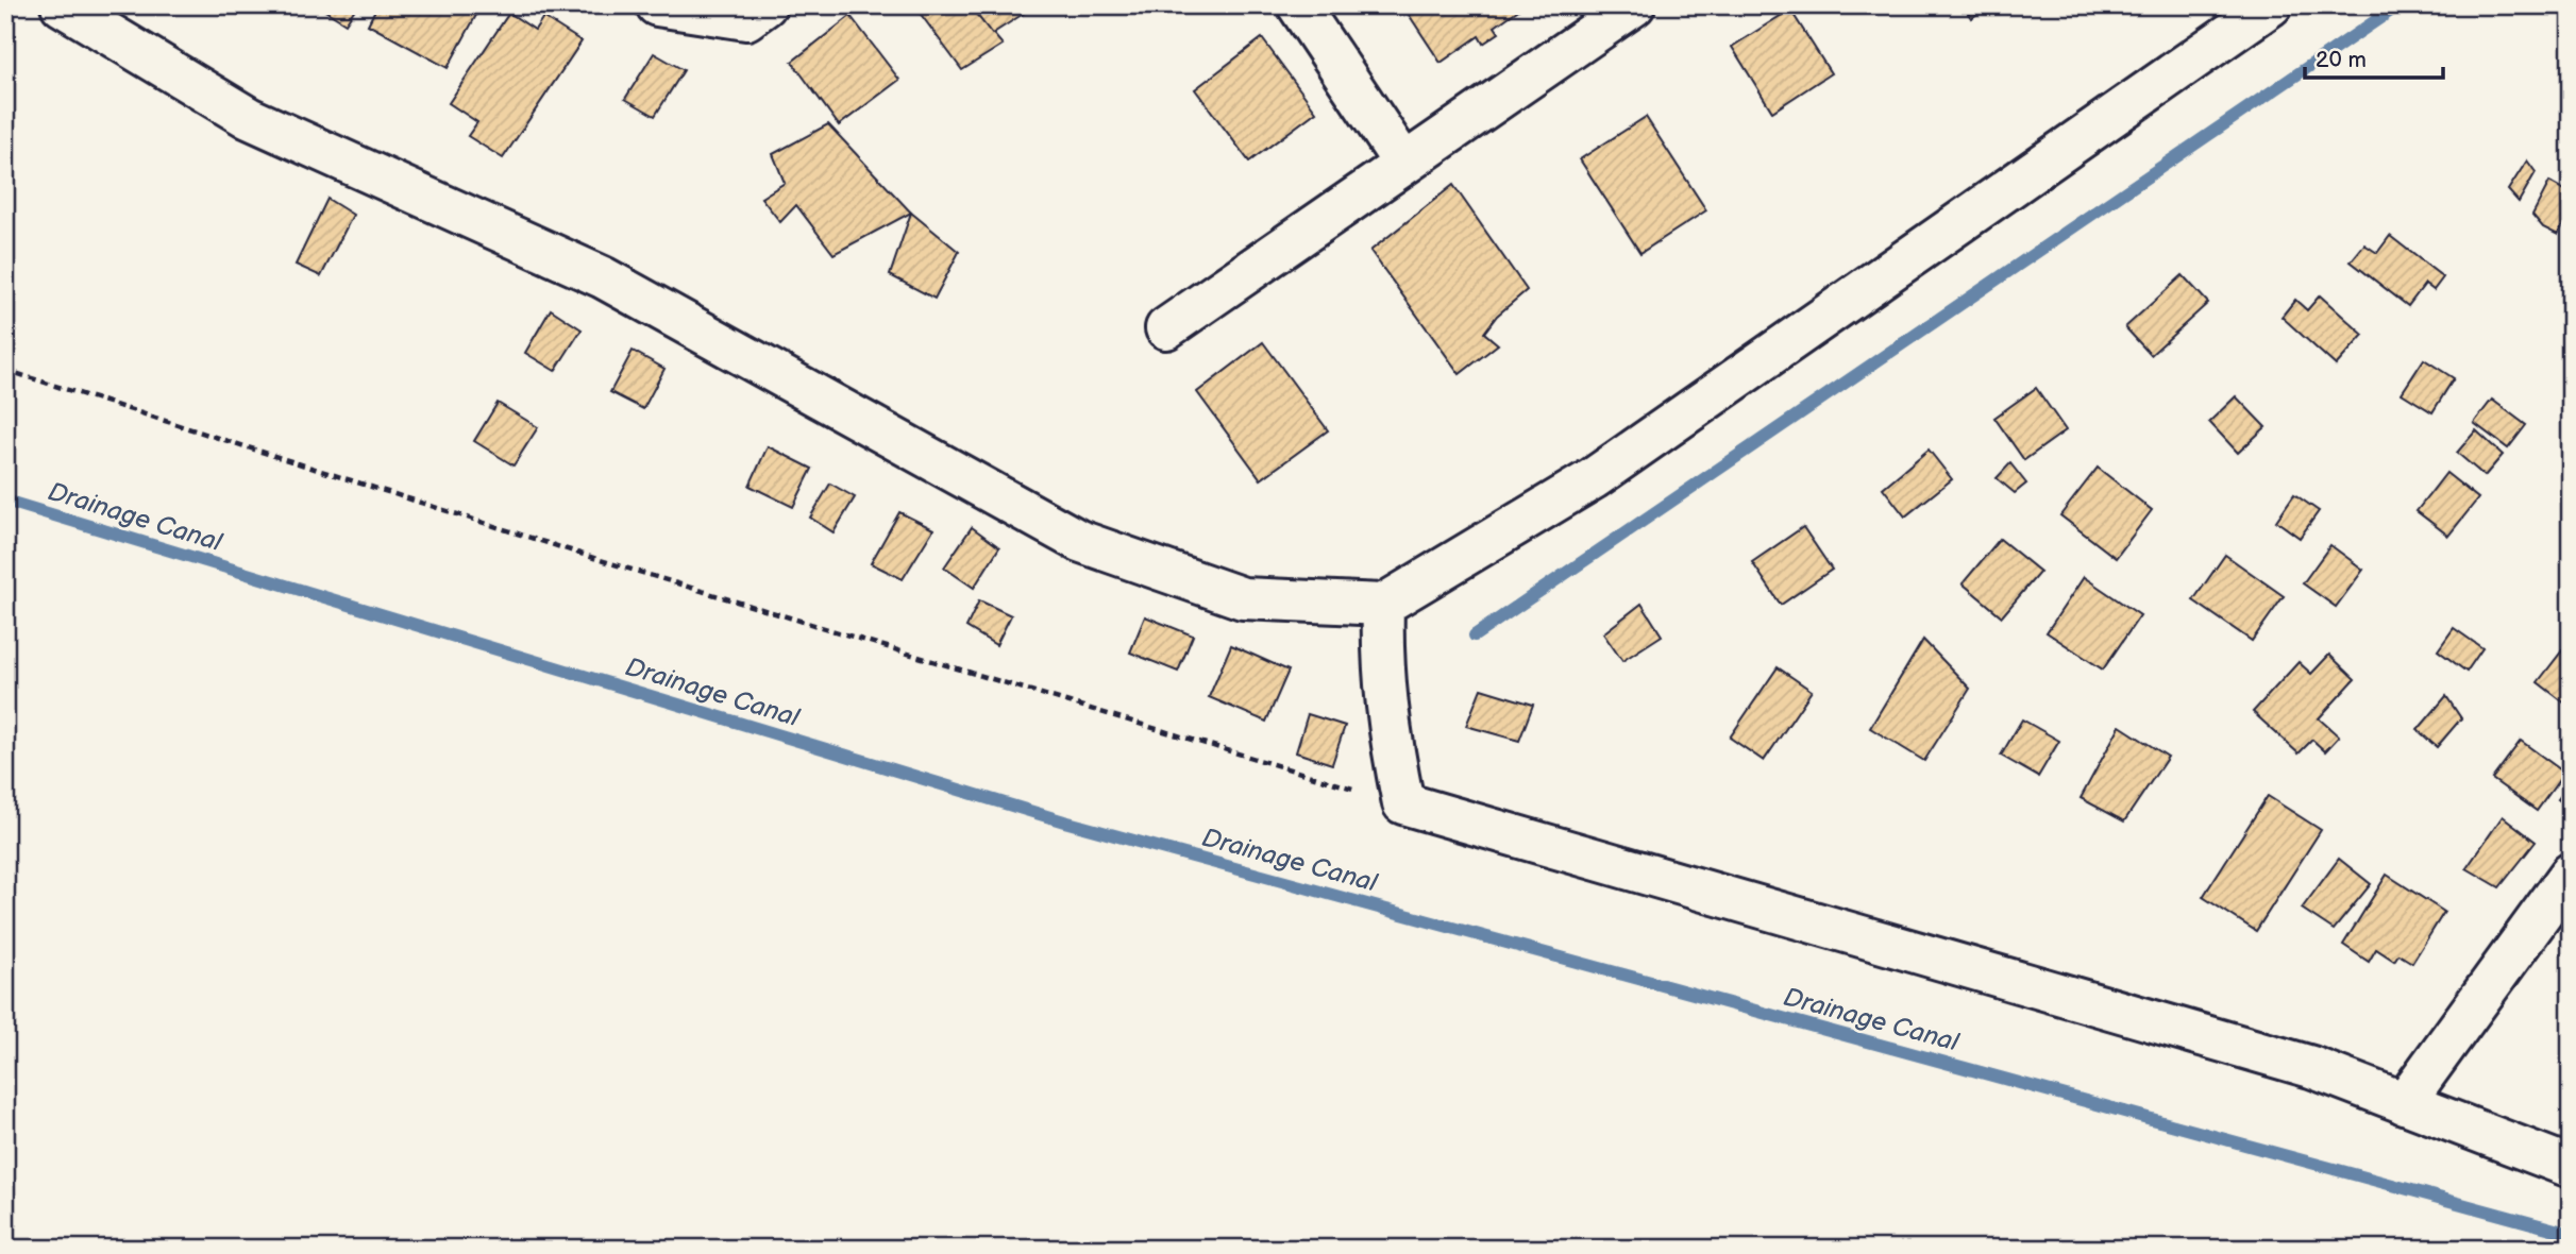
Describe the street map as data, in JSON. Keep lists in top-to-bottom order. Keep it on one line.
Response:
{"water":["Drainage Canal"],"scale_bar":"20 m"}
